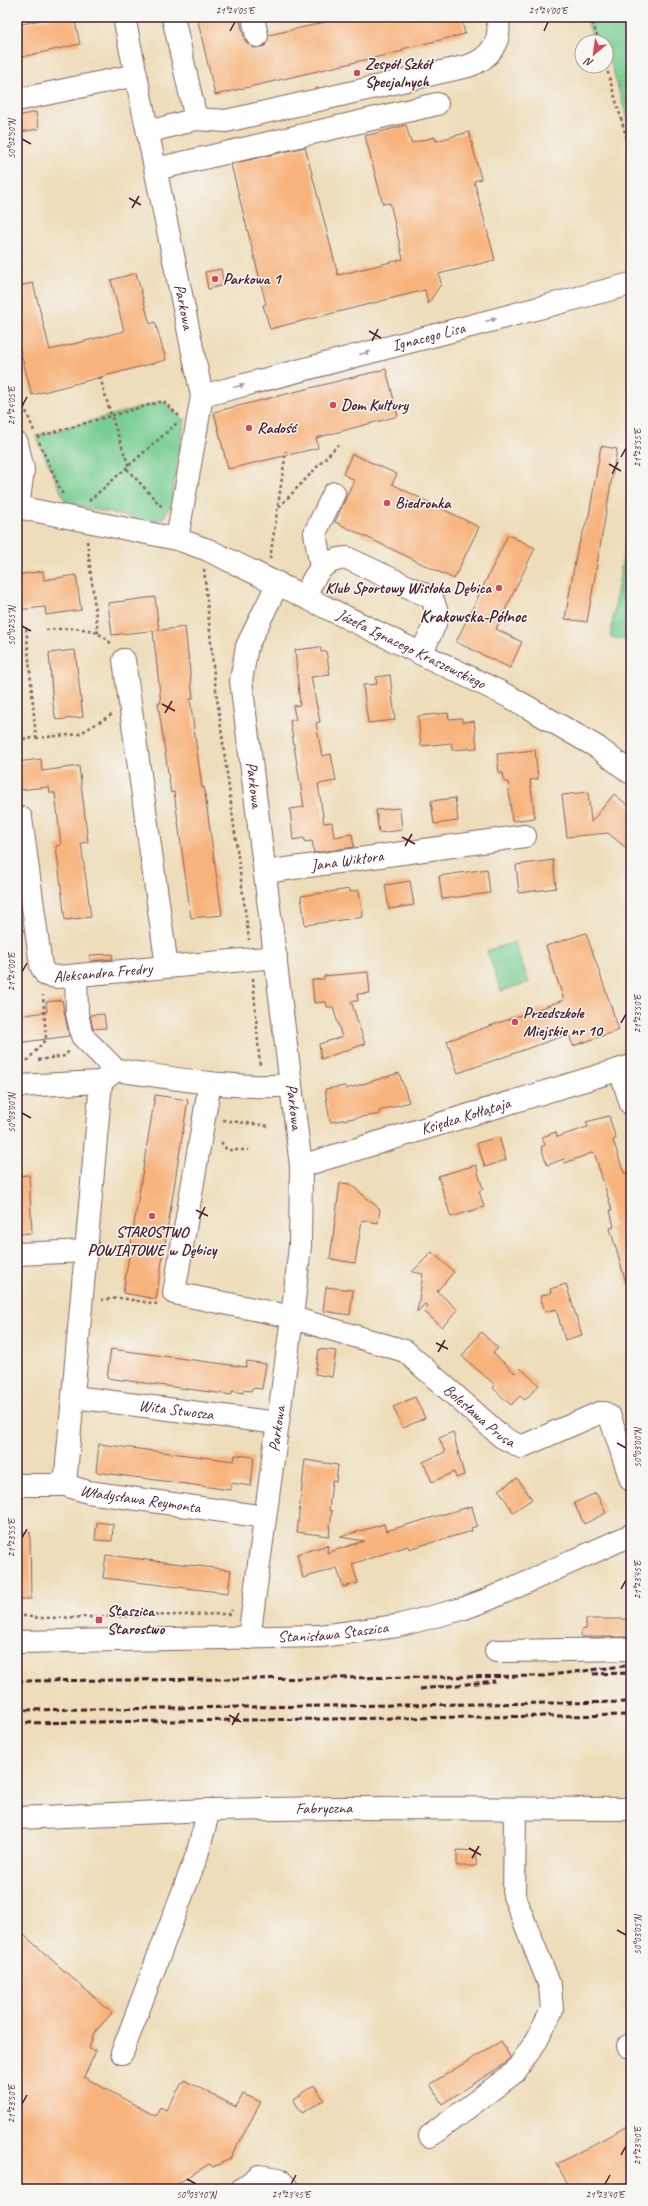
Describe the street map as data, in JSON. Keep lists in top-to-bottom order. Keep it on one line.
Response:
{"streets":{"street":["Parkowa","Ignacego Lisa","Józefa Ignacego Kraszewskiego","Jana Wiktora","Aleksandra Fredry","Księdza Kołłątaja","Wita Stwosza","Bolesława Prusa","Władysława Reymonta","Stanisława Staszica","Fabryczna"]},"crossings":[["Parkowa","Ignacego Lisa"],["Parkowa","Józefa Ignacego Kraszewskiego"],["Parkowa","Jana Wiktora"],["Parkowa","Aleksandra Fredry"],["Parkowa","Księdza Kołłątaja"],["Parkowa","Wita Stwosza"],["Parkowa","Bolesława Prusa"],["Parkowa","Władysława Reymonta"],["Parkowa","Stanisława Staszica"]],"one_way":["Ignacego Lisa"],"districts":["Krakowska-Północ"],"places":{"other":["Zespół Szkół Specjalnych","Parkowa 1","Dom Kultury","Radość","Biedronka","Klub Sportowy Wisłoka Dębica","Przedszkole Miejskie nr 10","STAROSTWO POWIATOWE w Dębicy"],"transit":["Staszica Starostwo"]},"north":"bottom left","coordinates":["21°24'05\"E","21°24'00\"E","50°02'50\"N","21°23'55\"E","50°02'55\"N","21°23'50\"E","50°03'00\"N","21°23'45\"E","50°03'05\"N","21°23'40\"E","50°03'10\"N"]}
